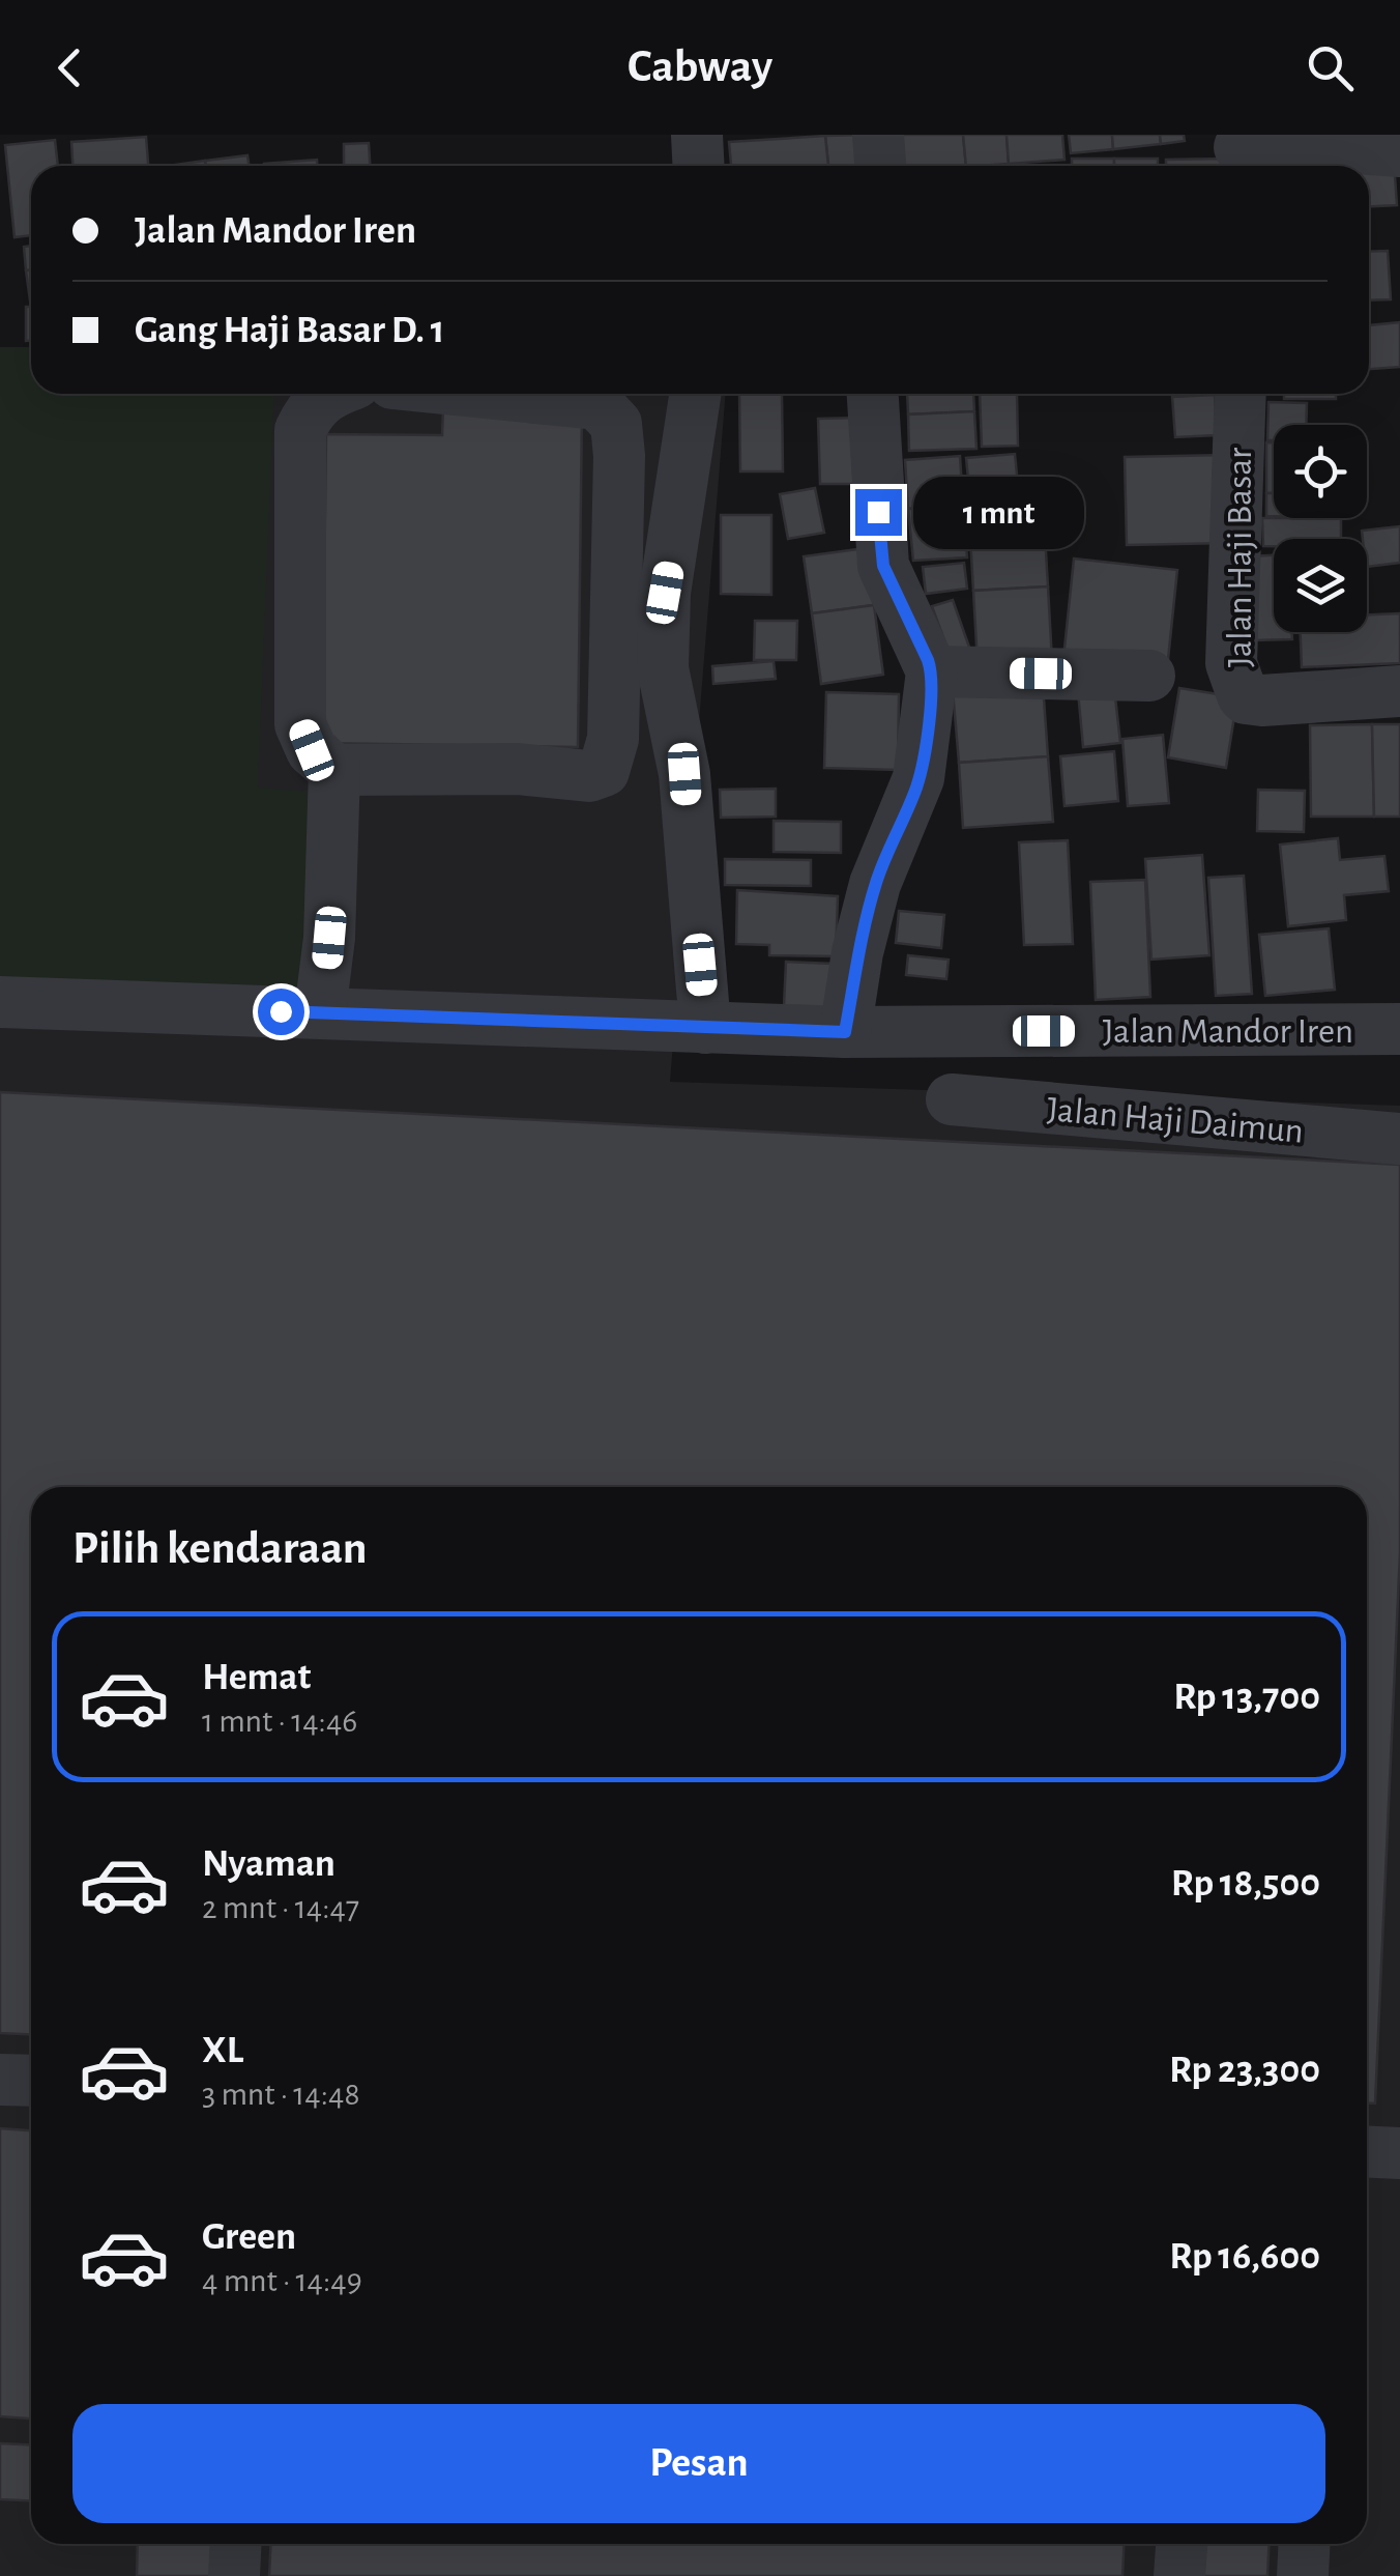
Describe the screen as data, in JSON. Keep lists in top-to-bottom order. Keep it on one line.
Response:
{"streets":{"street":["Jalan Haji Basar","Jalan Mandor Iren","Jalan Haji Daimun"]},"page":{"header":"Cabway","banner":["Jalan Mandor Iren","Gang Haji Basar D. 1"],"bubble":"1 mnt","heading":"Pilih kendaraan","list":[{"name":"Hemat","note":"1 mnt · 14:46","value":"Rp 13,700"},{"name":"Nyaman","note":"2 mnt · 14:47","value":"Rp 18,500"},{"name":"XL","note":"3 mnt · 14:48","value":"Rp 23,300"},{"name":"Green","note":"4 mnt · 14:49","value":"Rp 16,600"}],"buttons":"Pesan"}}
